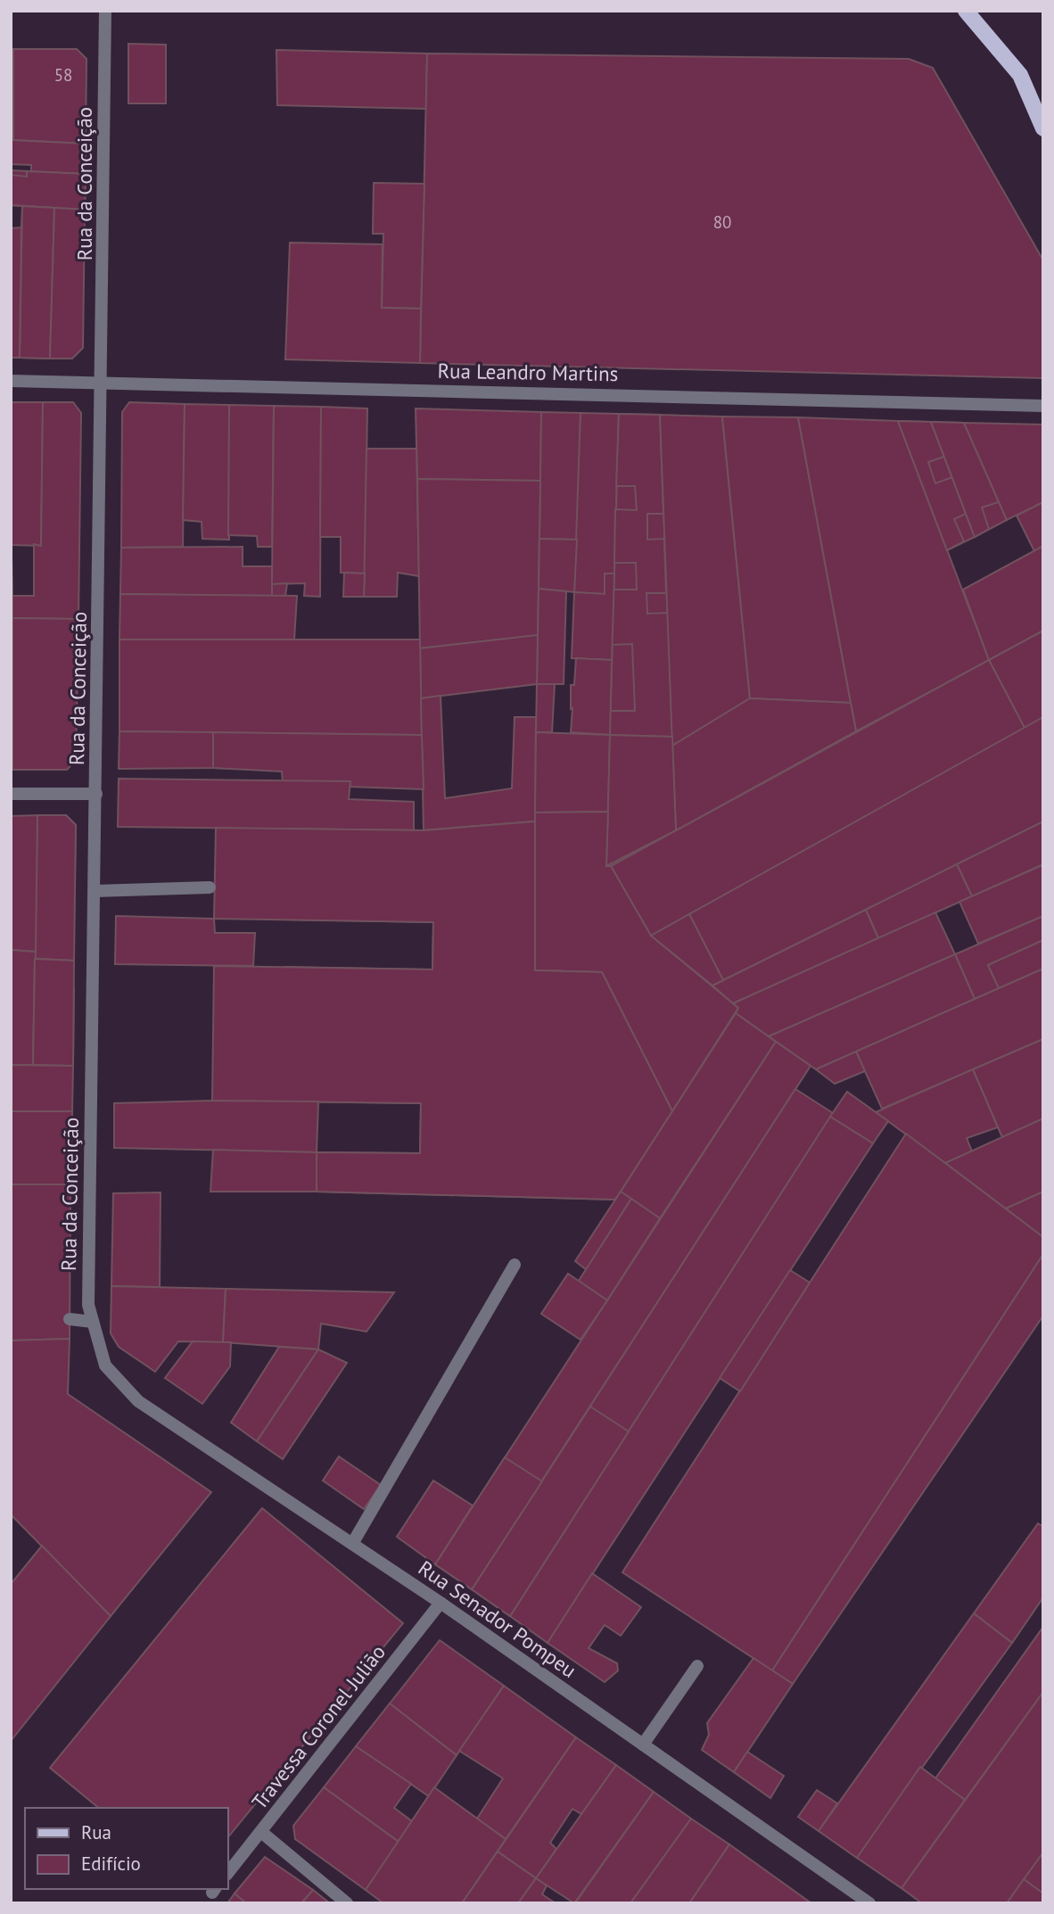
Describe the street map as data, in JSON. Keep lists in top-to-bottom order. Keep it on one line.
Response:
{"streets":{"street":["Rua da Conceição","Rua Leandro Martins","Rua Senador Pompeu","Travessa Coronel Julião"]},"crossings":[["Rua da Conceição","Rua Leandro Martins"],["Rua da Conceição","Rua Senador Pompeu"],["Rua Senador Pompeu","Travessa Coronel Julião"]],"house_numbers":["58","80"],"legend":["Rua","Edifício"]}
